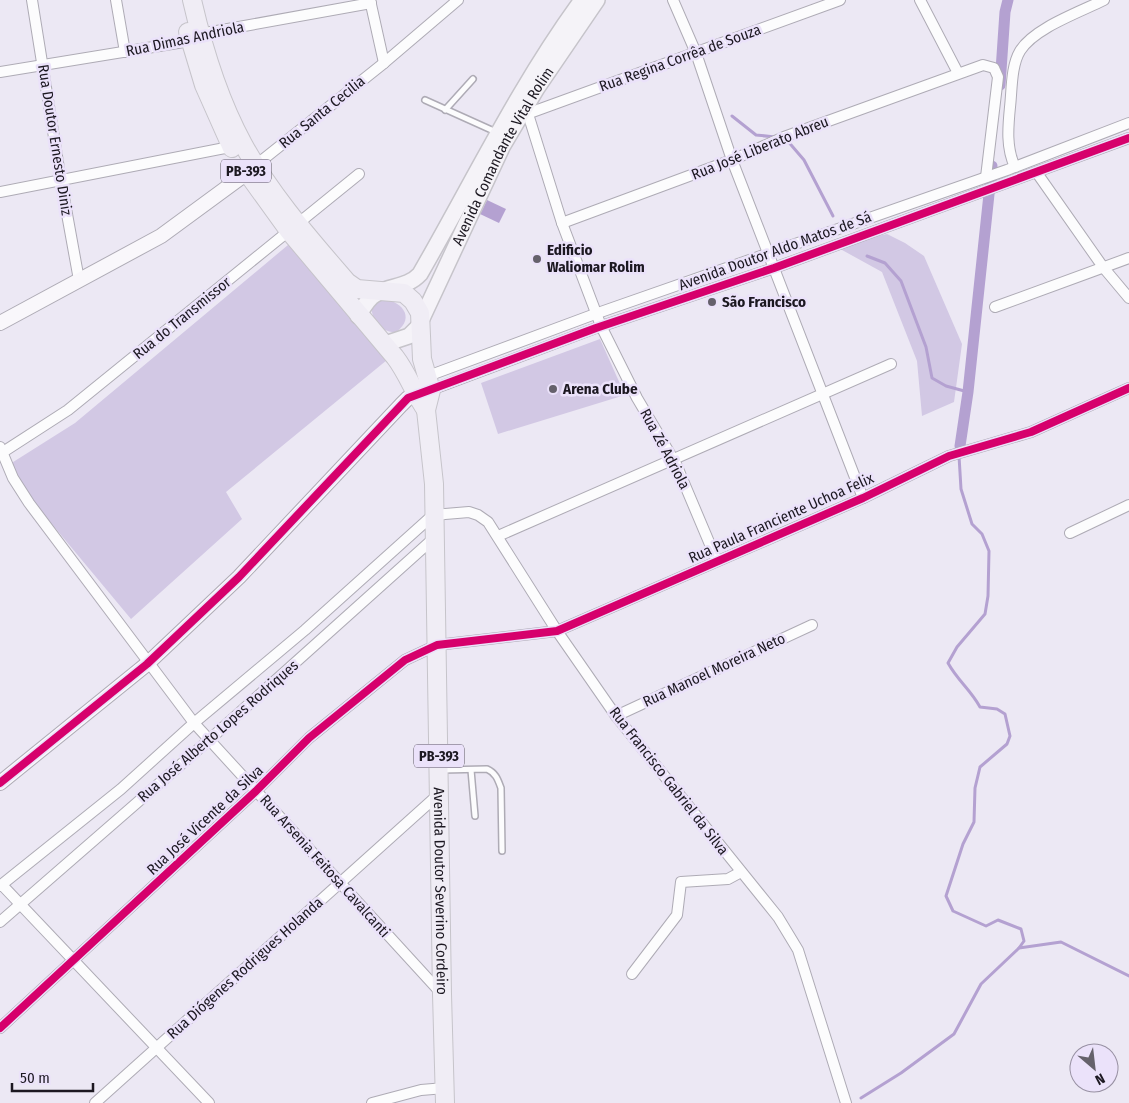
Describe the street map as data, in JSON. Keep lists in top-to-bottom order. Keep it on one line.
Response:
{"streets":{"highway":["PB-393","Avenida Doutor Severino Cordeiro"],"main road":["Avenida Comandante Vital Rolim"],"street":["Rua Dimas Andriola","Rua Regina Corrêa de Souza","Rua Santa Cecilia","Rua Doutor Ernesto Diniz","Rua José Liberato Abreu","Avenida Doutor Aldo Matos de Sá","Rua do Transmissor","Rua Zé Adriola","Rua Paula Franciente Uchoa Felix","Rua Manoel Moreira Neto","Rua José Alberto Lopes Rodriques","Rua Francisco Gabriel da Silva","Rua José Vicente da Silva","Rua Arsenia Feitosa Cavalcanti","Rua Diógenes Rodrigues Holanda"]},"crossings":[["Rua Dimas Andriola","Rua Doutor Ernesto Diniz"],["Rua Dimas Andriola","PB-393"],["Rua Regina Corrêa de Souza","Avenida Comandante Vital Rolim"],["Rua Regina Corrêa de Souza","Rua Zé Adriola"],["Rua Santa Cecilia","Rua Doutor Ernesto Diniz"],["Rua Santa Cecilia","PB-393"],["Rua José Liberato Abreu","Avenida Doutor Aldo Matos de Sá"],["Rua José Liberato Abreu","Rua Zé Adriola"],["Avenida Comandante Vital Rolim","PB-393"],["Avenida Comandante Vital Rolim","Rua Zé Adriola"],["Avenida Comandante Vital Rolim","Avenida Doutor Severino Cordeiro"],["PB-393","Rua do Transmissor"],["PB-393","Avenida Doutor Severino Cordeiro"],["Avenida Doutor Aldo Matos de Sá","Rua Zé Adriola"],["Avenida Doutor Aldo Matos de Sá","Avenida Doutor Severino Cordeiro"],["Rua do Transmissor","Rua Arsenia Feitosa Cavalcanti"],["Rua Zé Adriola","Rua Paula Franciente Uchoa Felix"],["Rua Paula Franciente Uchoa Felix","Rua Francisco Gabriel da Silva"],["Rua Paula Franciente Uchoa Felix","Rua José Vicente da Silva"],["Rua Paula Franciente Uchoa Felix","Avenida Doutor Severino Cordeiro"],["Rua Manoel Moreira Neto","Rua Francisco Gabriel da Silva"],["Rua José Alberto Lopes Rodriques","Rua Francisco Gabriel da Silva"],["Rua José Alberto Lopes Rodriques","Rua Arsenia Feitosa Cavalcanti"],["Rua José Alberto Lopes Rodriques","Avenida Doutor Severino Cordeiro"],["Rua Francisco Gabriel da Silva","Avenida Doutor Severino Cordeiro"],["Rua José Vicente da Silva","Rua Arsenia Feitosa Cavalcanti"],["Rua José Vicente da Silva","Avenida Doutor Severino Cordeiro"],["Rua Arsenia Feitosa Cavalcanti","Avenida Doutor Severino Cordeiro"],["Rua Arsenia Feitosa Cavalcanti","Rua Diógenes Rodrigues Holanda"],["Avenida Doutor Severino Cordeiro","Rua Diógenes Rodrigues Holanda"]],"places":["Edificio Waliomar Rolim","São Francisco","Arena Clube"],"scale_bar":"50 m","north":"bottom right"}
